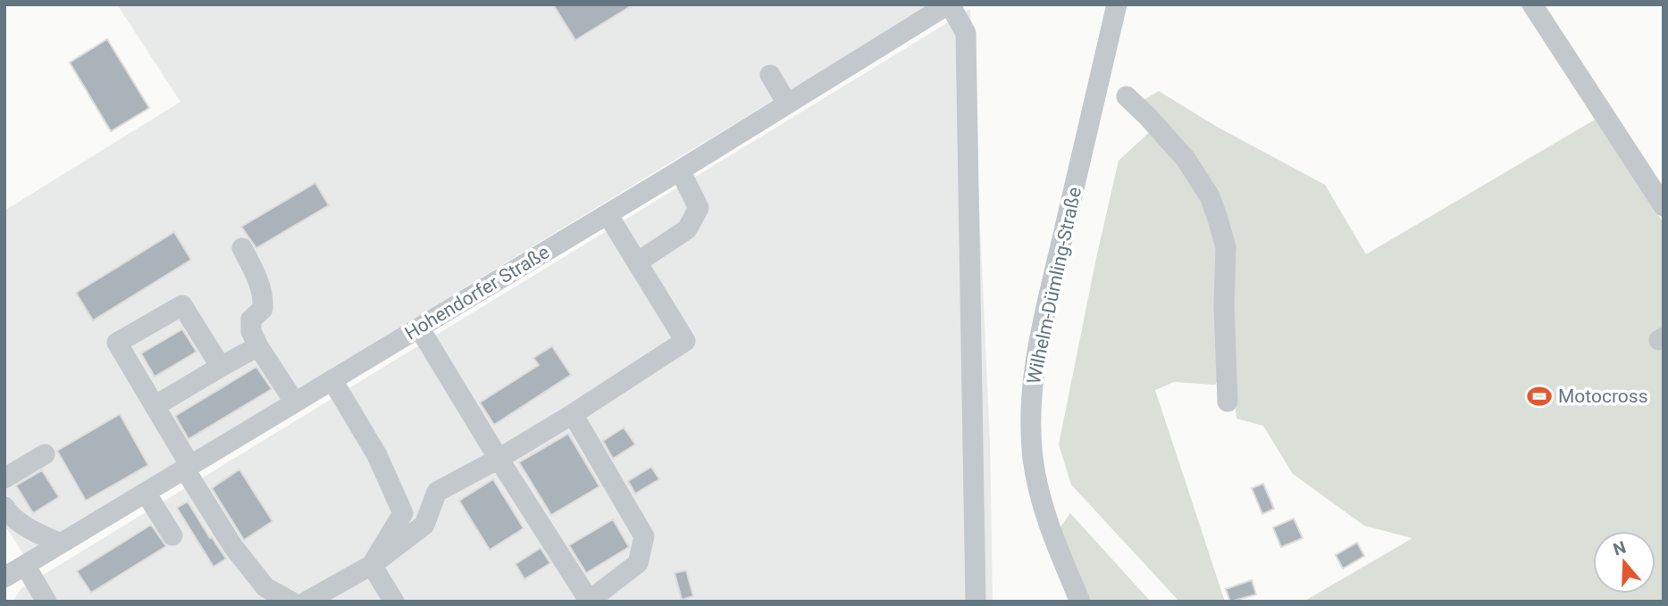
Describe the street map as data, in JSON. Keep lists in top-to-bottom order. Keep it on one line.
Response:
{"streets":{"street":["Wilhelm-Dümling-Straße","Hohendorfer Straße"]},"places":{"sports":["Motocross"]},"north":"top"}
